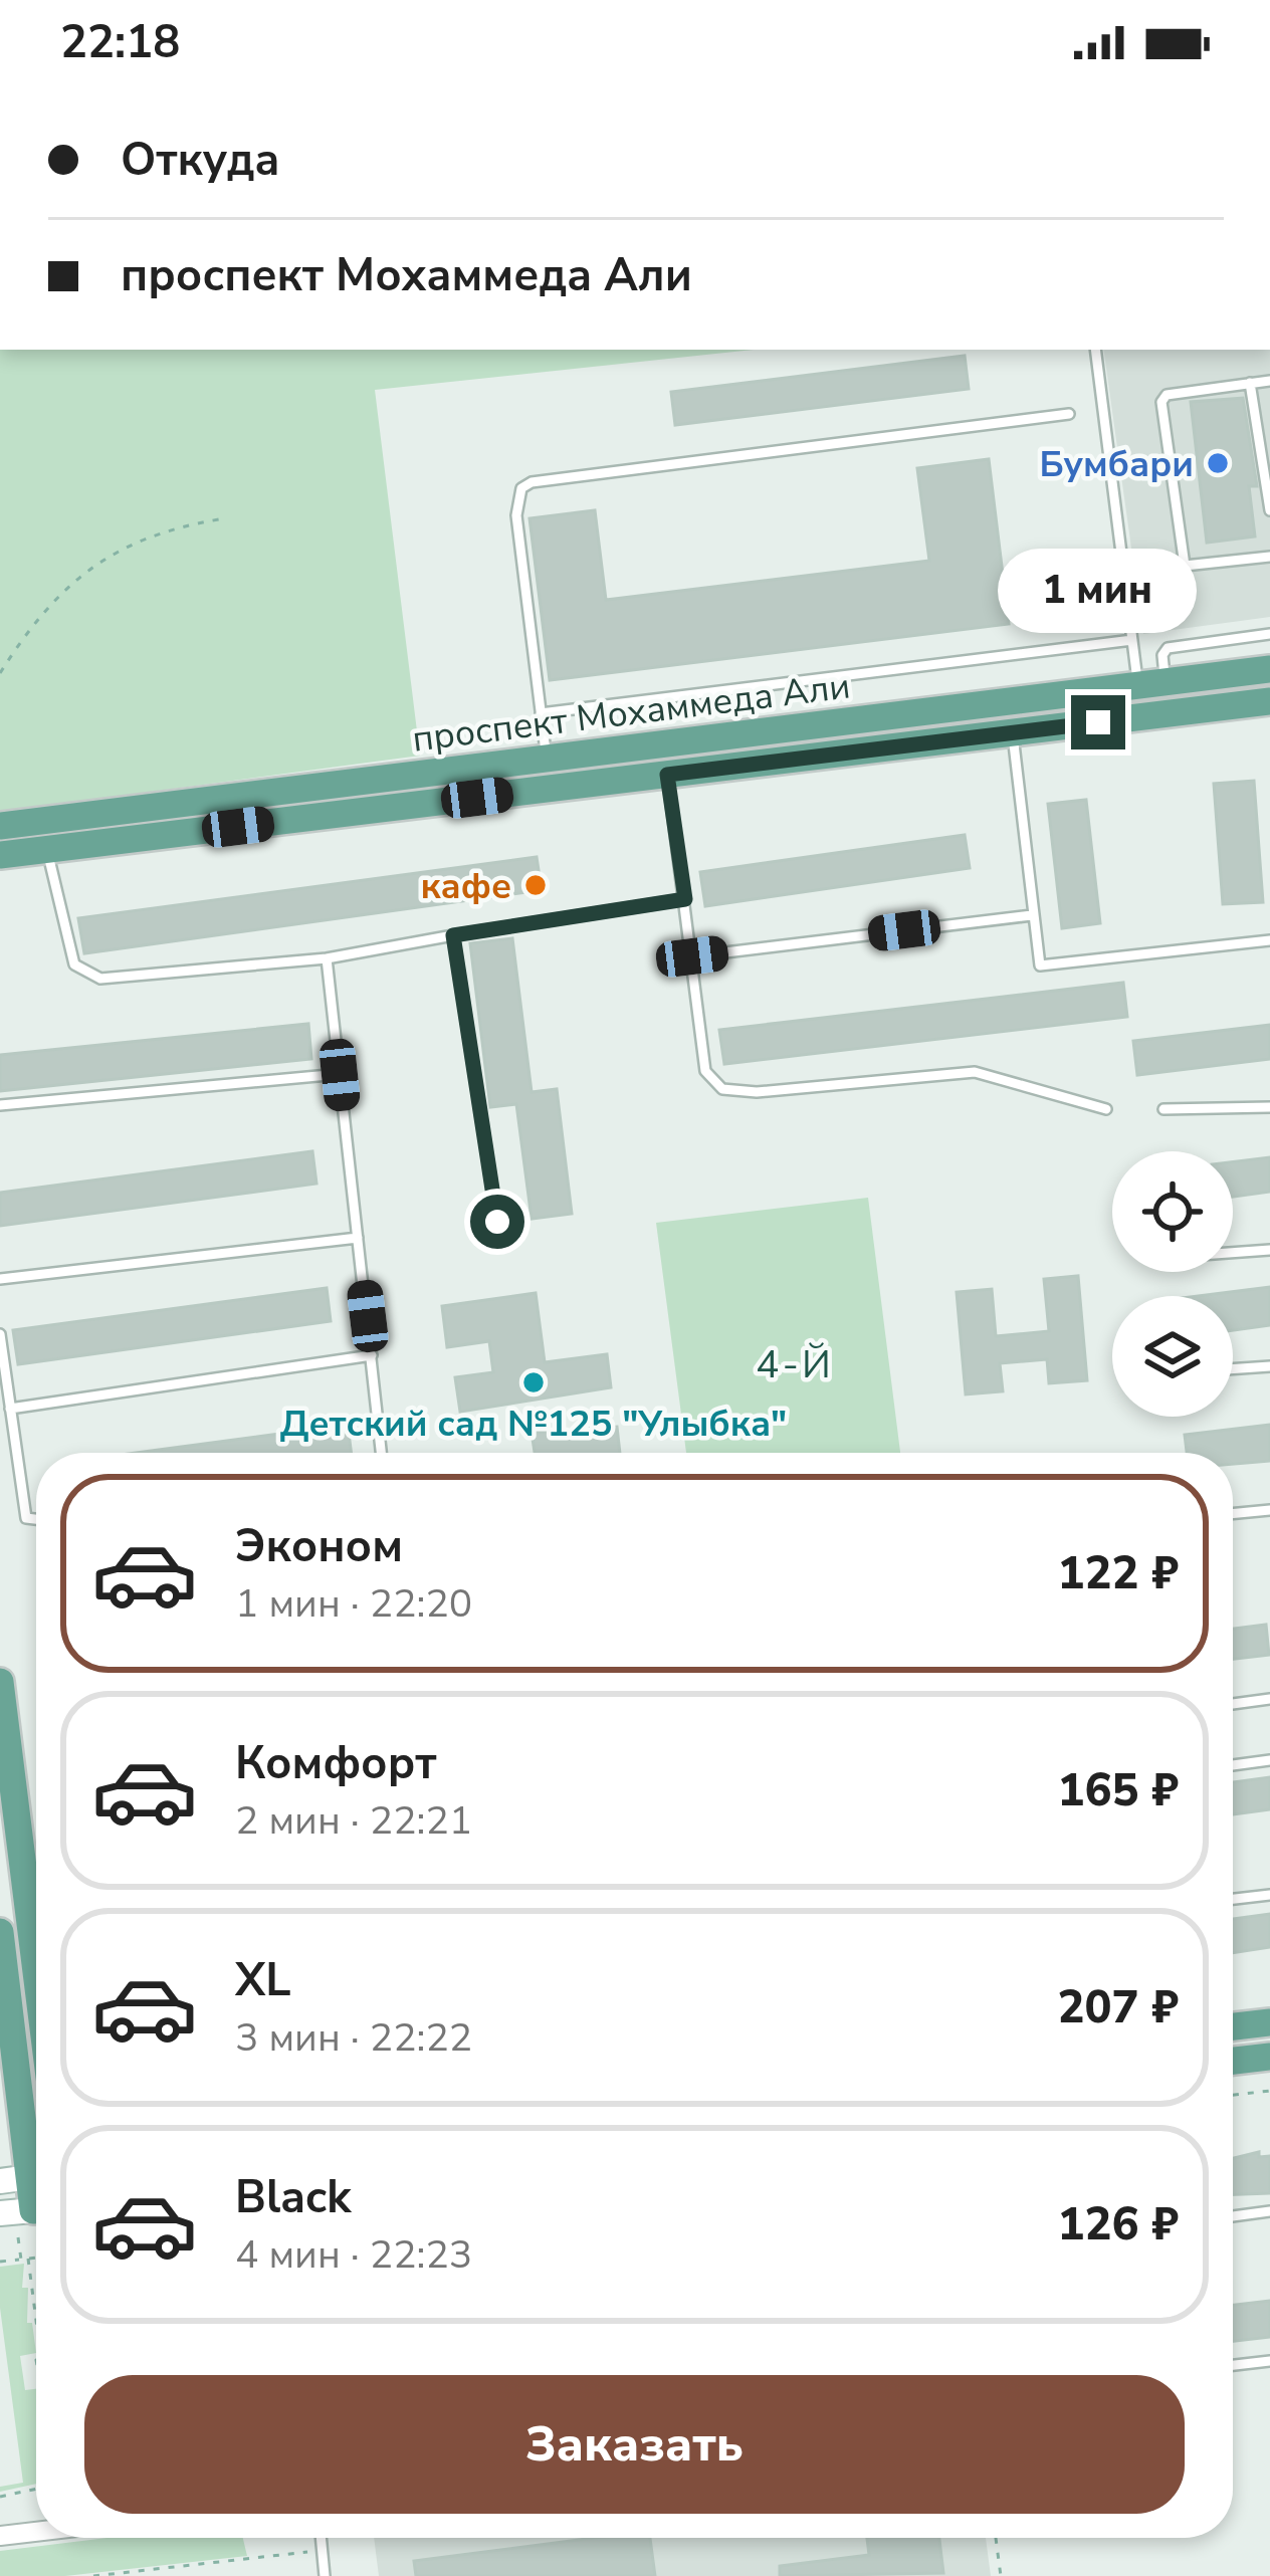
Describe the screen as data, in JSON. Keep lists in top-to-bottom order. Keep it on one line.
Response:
{"streets":{"main road":["проспект Мохаммеда Али"]},"districts":["4-Й"],"places":["Бумбари","кафе","Детский сад №125 \"Улыбка\""],"page":{"status":"22:18","banner":["Откуда","проспект Мохаммеда Али"],"bubble":"1 мин","list":[{"name":"Эконом","note":"1 мин · 22:20","value":"122 ₽"},{"name":"Комфорт","note":"2 мин · 22:21","value":"165 ₽"},{"name":"XL","note":"3 мин · 22:22","value":"207 ₽"},{"name":"Black","note":"4 мин · 22:23","value":"126 ₽"}],"buttons":"Заказать"}}
